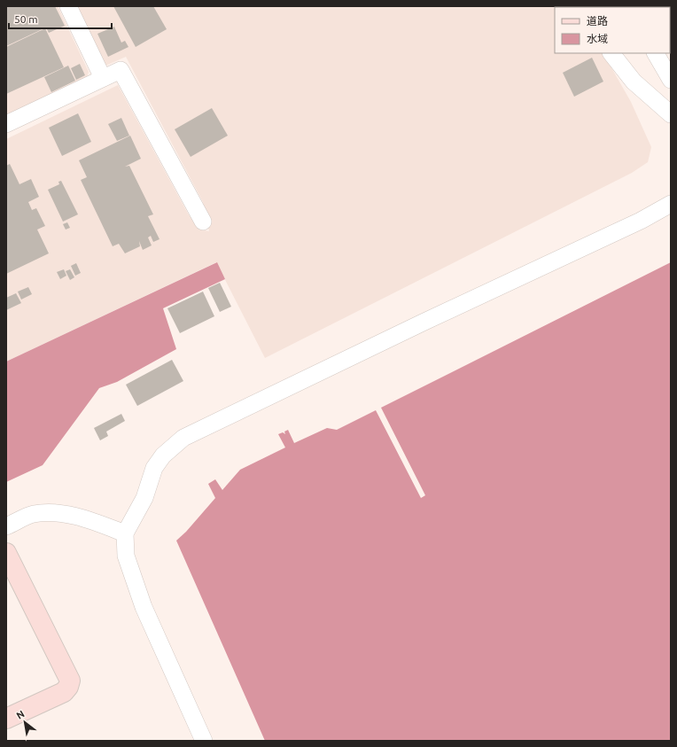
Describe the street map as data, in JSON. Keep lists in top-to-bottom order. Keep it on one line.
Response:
{"legend":["道路","水域"],"scale_bar":"50 m","north":"top left"}
